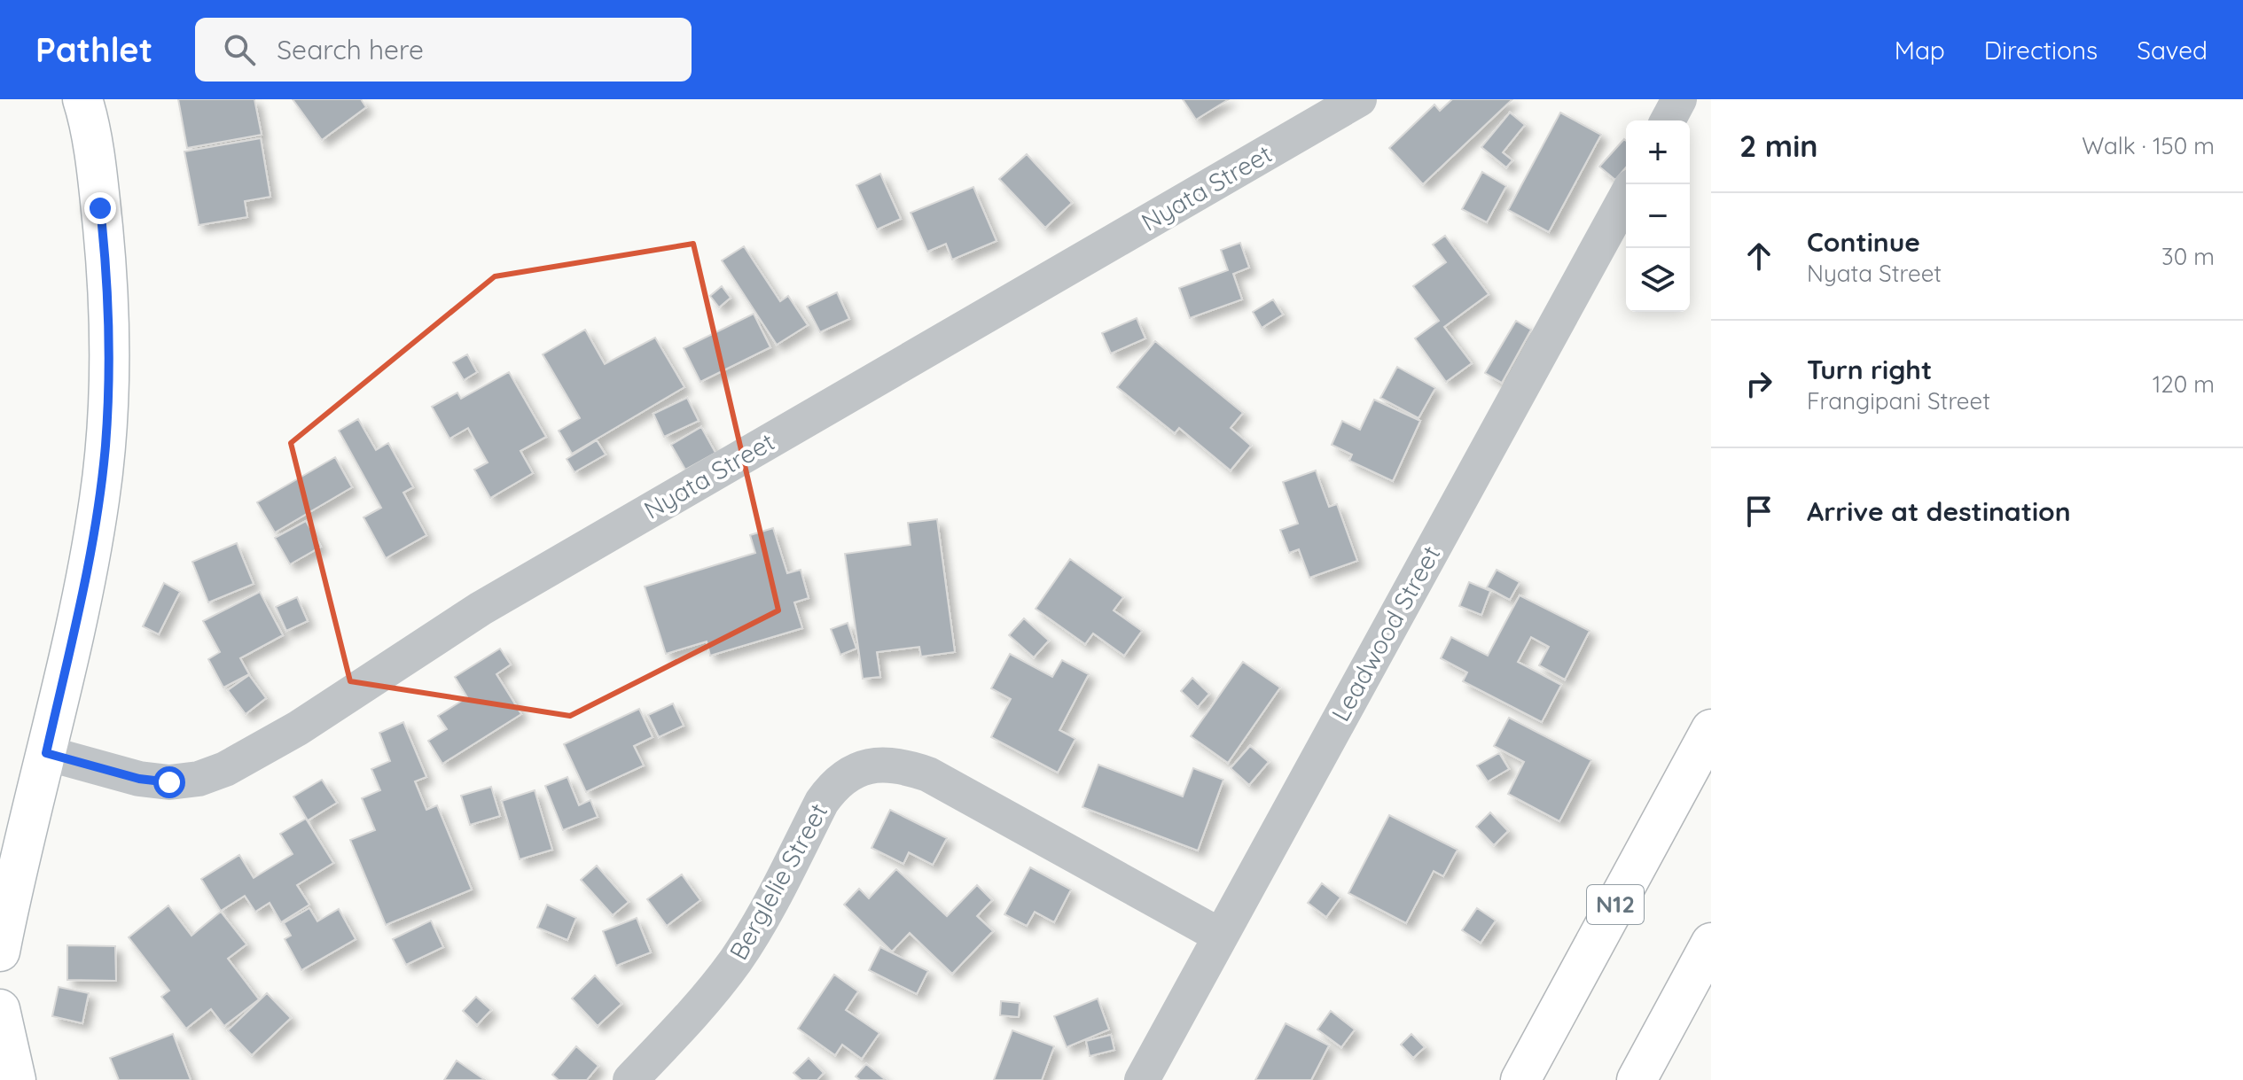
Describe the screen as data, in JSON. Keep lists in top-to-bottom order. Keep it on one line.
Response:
{"streets":{"main road":["N12"],"street":["Nyata Street","Leadwood Street","Berglelie Street"]},"crossings":[["Leadwood Street","Berglelie Street"]],"page":{"header":"Pathlet","search":"Search here","nav":["Map","Directions","Saved"],"heading":["2 min","Walk · 150 m"],"map_buttons":["+","−"],"list":[["Continue","Nyata Street","30 m"],["Turn right","Frangipani Street","120 m"],"Arrive at destination"]}}
